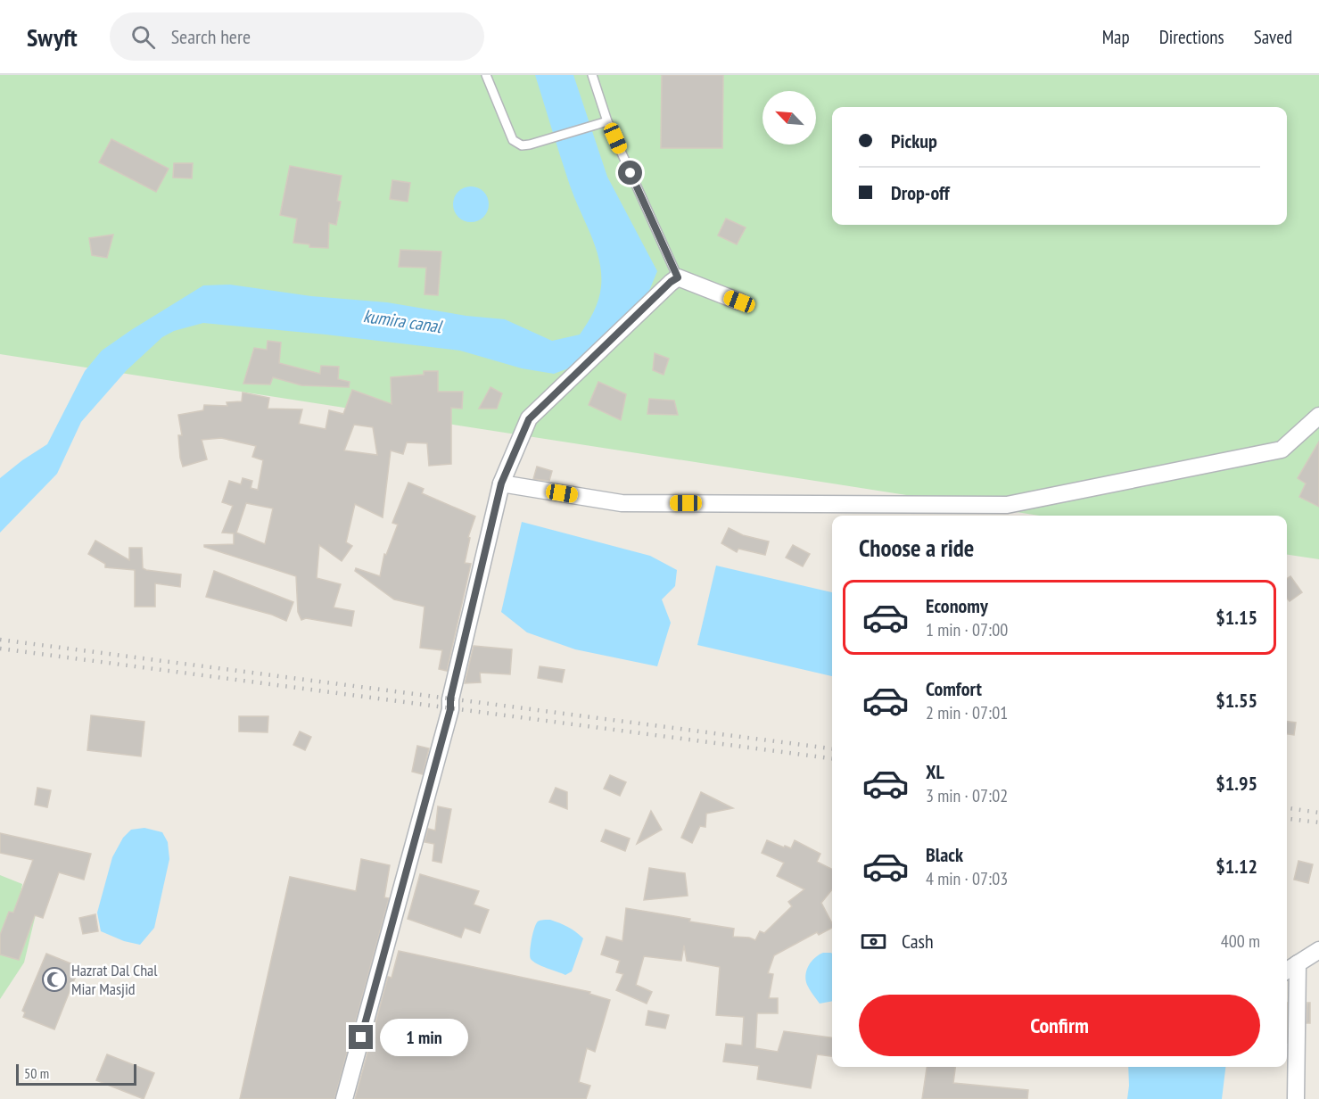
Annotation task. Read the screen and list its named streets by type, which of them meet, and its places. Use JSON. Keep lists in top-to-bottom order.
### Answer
{
  "water": ["kumira canal"],
  "places": {
    "mosque": ["Hazrat Dal Chal Miar Masjid"]
  },
  "scale_bar": "50 m",
  "north": "top left",
  "page": {
    "header": "Swyft",
    "search": "Search here",
    "nav": ["Map", "Directions", "Saved"],
    "banner": ["Pickup", "Drop-off"],
    "heading": "Choose a ride",
    "list": [
      {
        "name": "Economy",
        "note": "1 min · 07:00",
        "value": "$1.15"
      },
      {
        "name": "Comfort",
        "note": "2 min · 07:01",
        "value": "$1.55"
      },
      {
        "name": "XL",
        "note": "3 min · 07:02",
        "value": "$1.95"
      },
      {
        "name": "Black",
        "note": "4 min · 07:03",
        "value": "$1.12"
      }
    ],
    "pay": ["Cash", "400 m"],
    "buttons": "Confirm",
    "bubble": "1 min",
    "scale": "50 m"
  }
}
